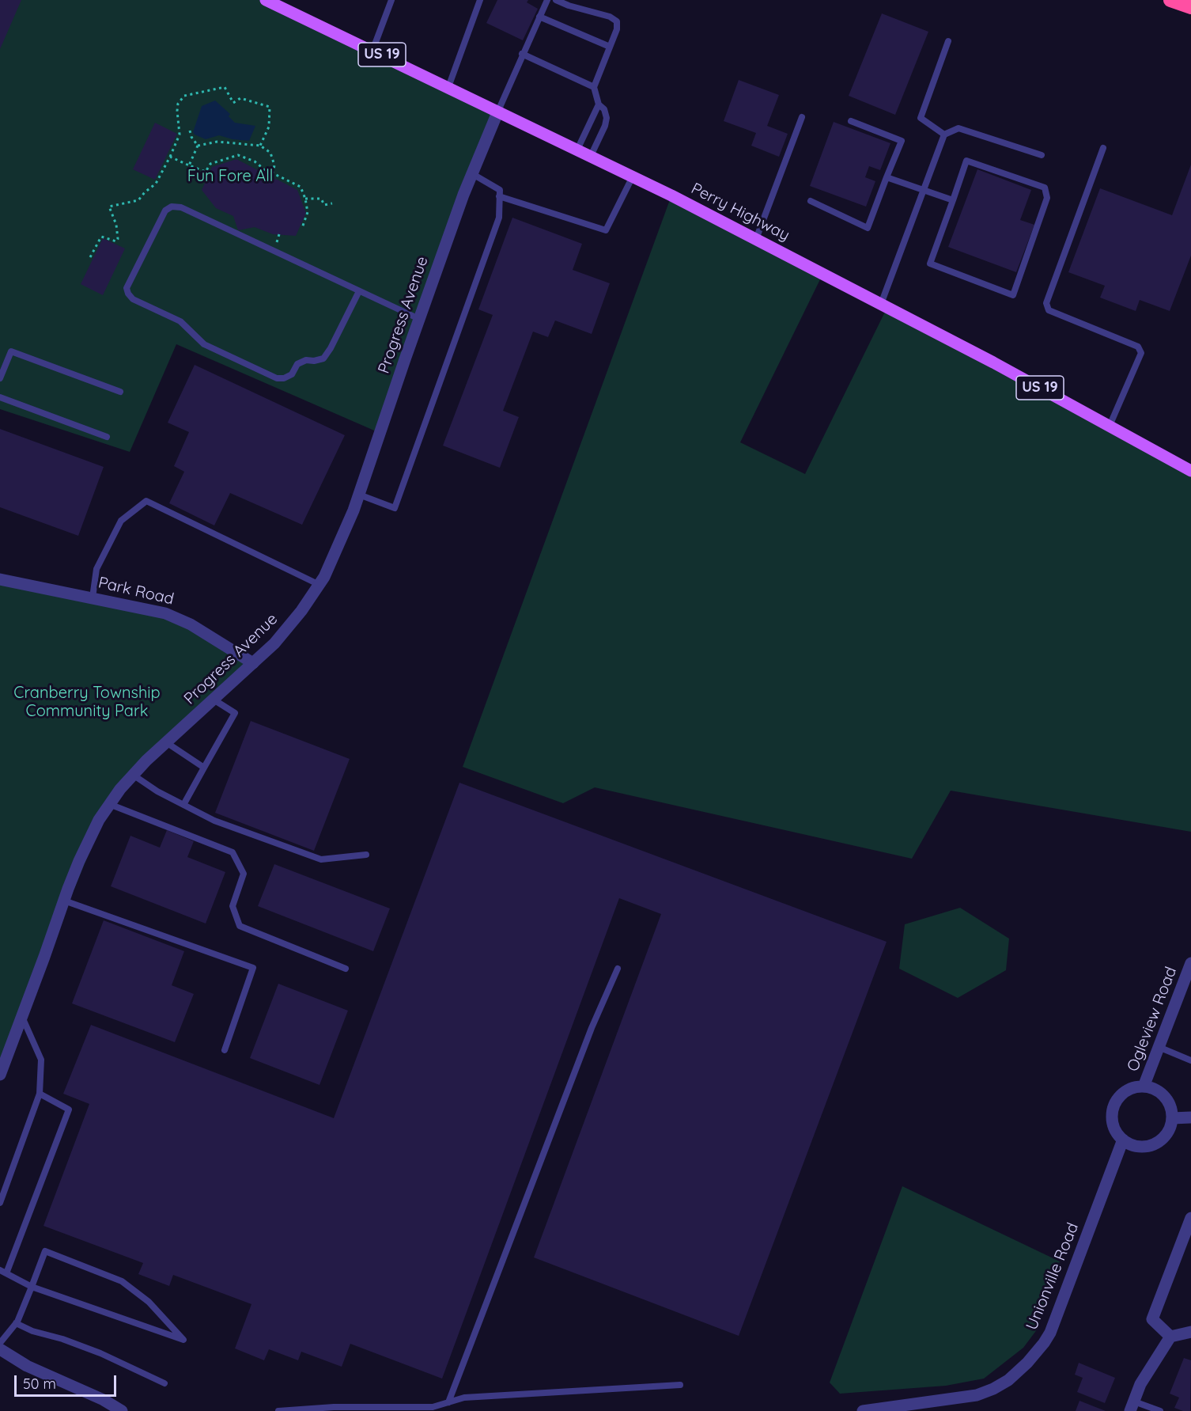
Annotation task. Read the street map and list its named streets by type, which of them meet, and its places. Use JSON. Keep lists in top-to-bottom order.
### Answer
{
  "streets": {
    "main road": ["US 19", "Perry Highway"],
    "street": [
      "Progress Avenue",
      "Park Road",
      "Ogleview Road",
      "Unionville Road"
    ]
  },
  "crossings": [
    ["Perry Highway", "Progress Avenue"],
    ["Progress Avenue", "Park Road"],
    ["Ogleview Road", "Unionville Road"]
  ],
  "parks": ["Fun Fore All", "Cranberry Township Community Park"],
  "scale_bar": "50 m"
}
